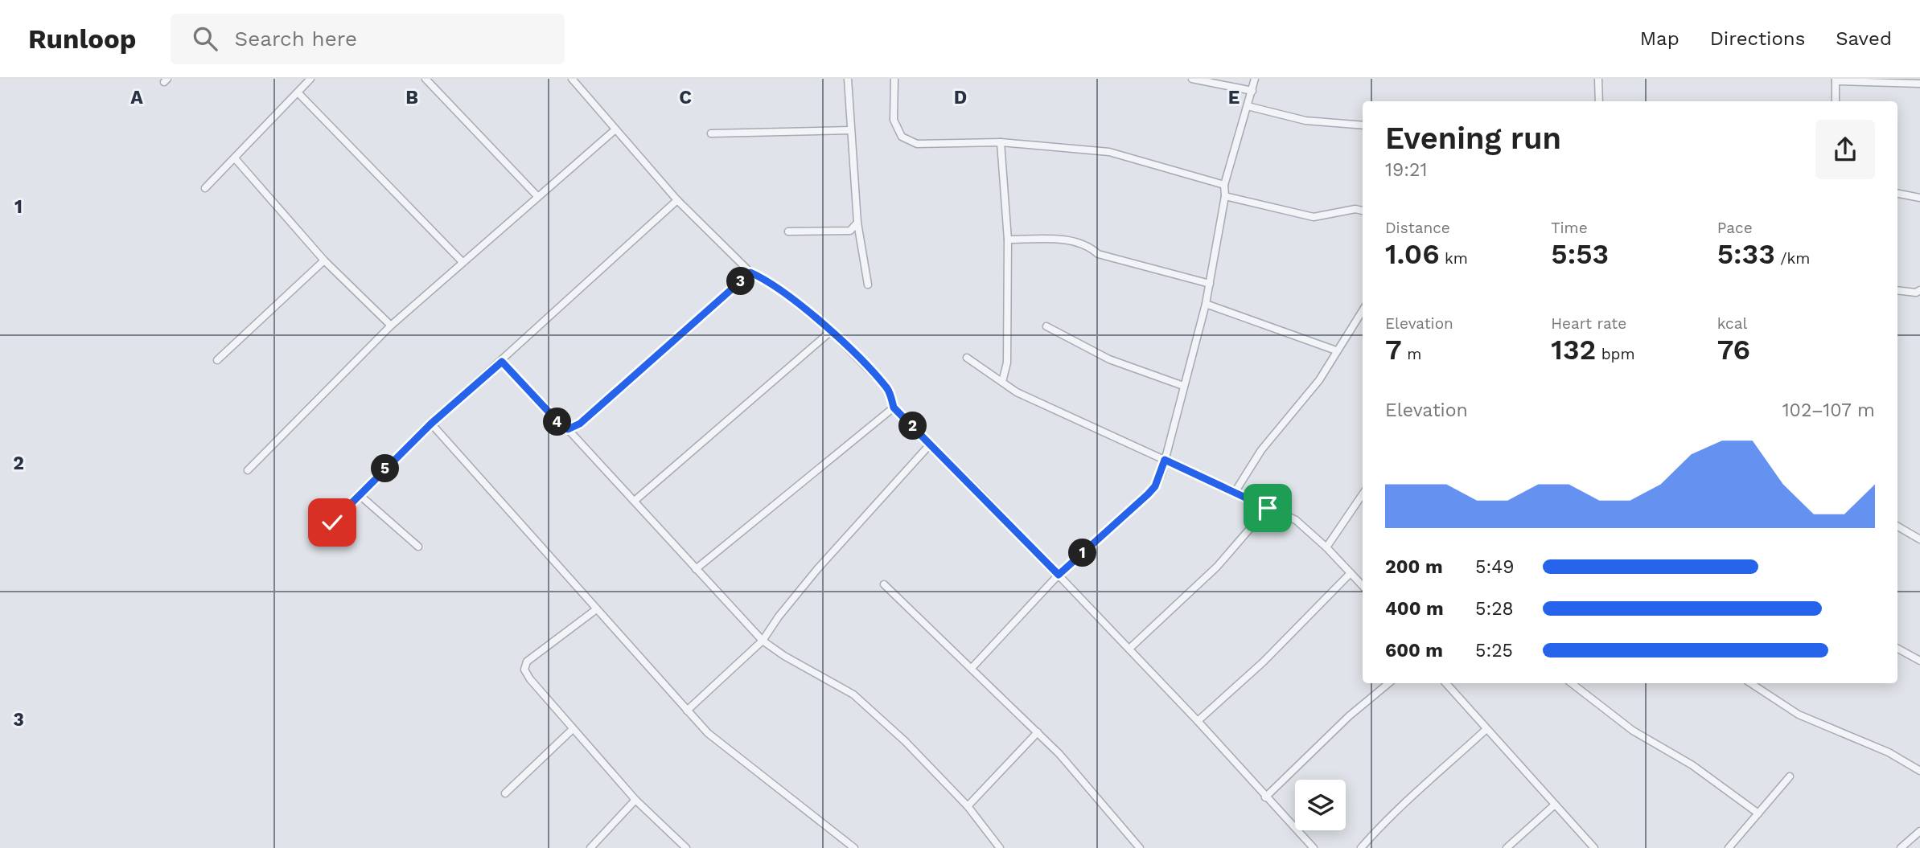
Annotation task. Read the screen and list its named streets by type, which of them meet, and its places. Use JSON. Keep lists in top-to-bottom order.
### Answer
{
  "page": {
    "header": "Runloop",
    "search": "Search here",
    "nav": ["Map", "Directions", "Saved"],
    "heading": ["Evening run", "19:21"],
    "stats": [
      ["Distance", "1.06 km"],
      ["Time", "5:53"],
      ["Pace", "5:33 /km"],
      ["Elevation", "7 m"],
      ["Heart rate", "132 bpm"],
      ["kcal", "76"]
    ],
    "pins": [
      "3",
      "4",
      "2",
      "5",
      "1"
    ],
    "chart": ["Elevation", "102–107 m"],
    "list": [
      {
        "name": "200 m",
        "note": "5:49"
      },
      {
        "name": "400 m",
        "note": "5:28"
      },
      {
        "name": "600 m",
        "note": "5:25"
      }
    ]
  },
  "grid": {
    "columns": [
      "A",
      "B",
      "C",
      "D",
      "E"
    ],
    "rows": ["1", "2", "3"]
  }
}
